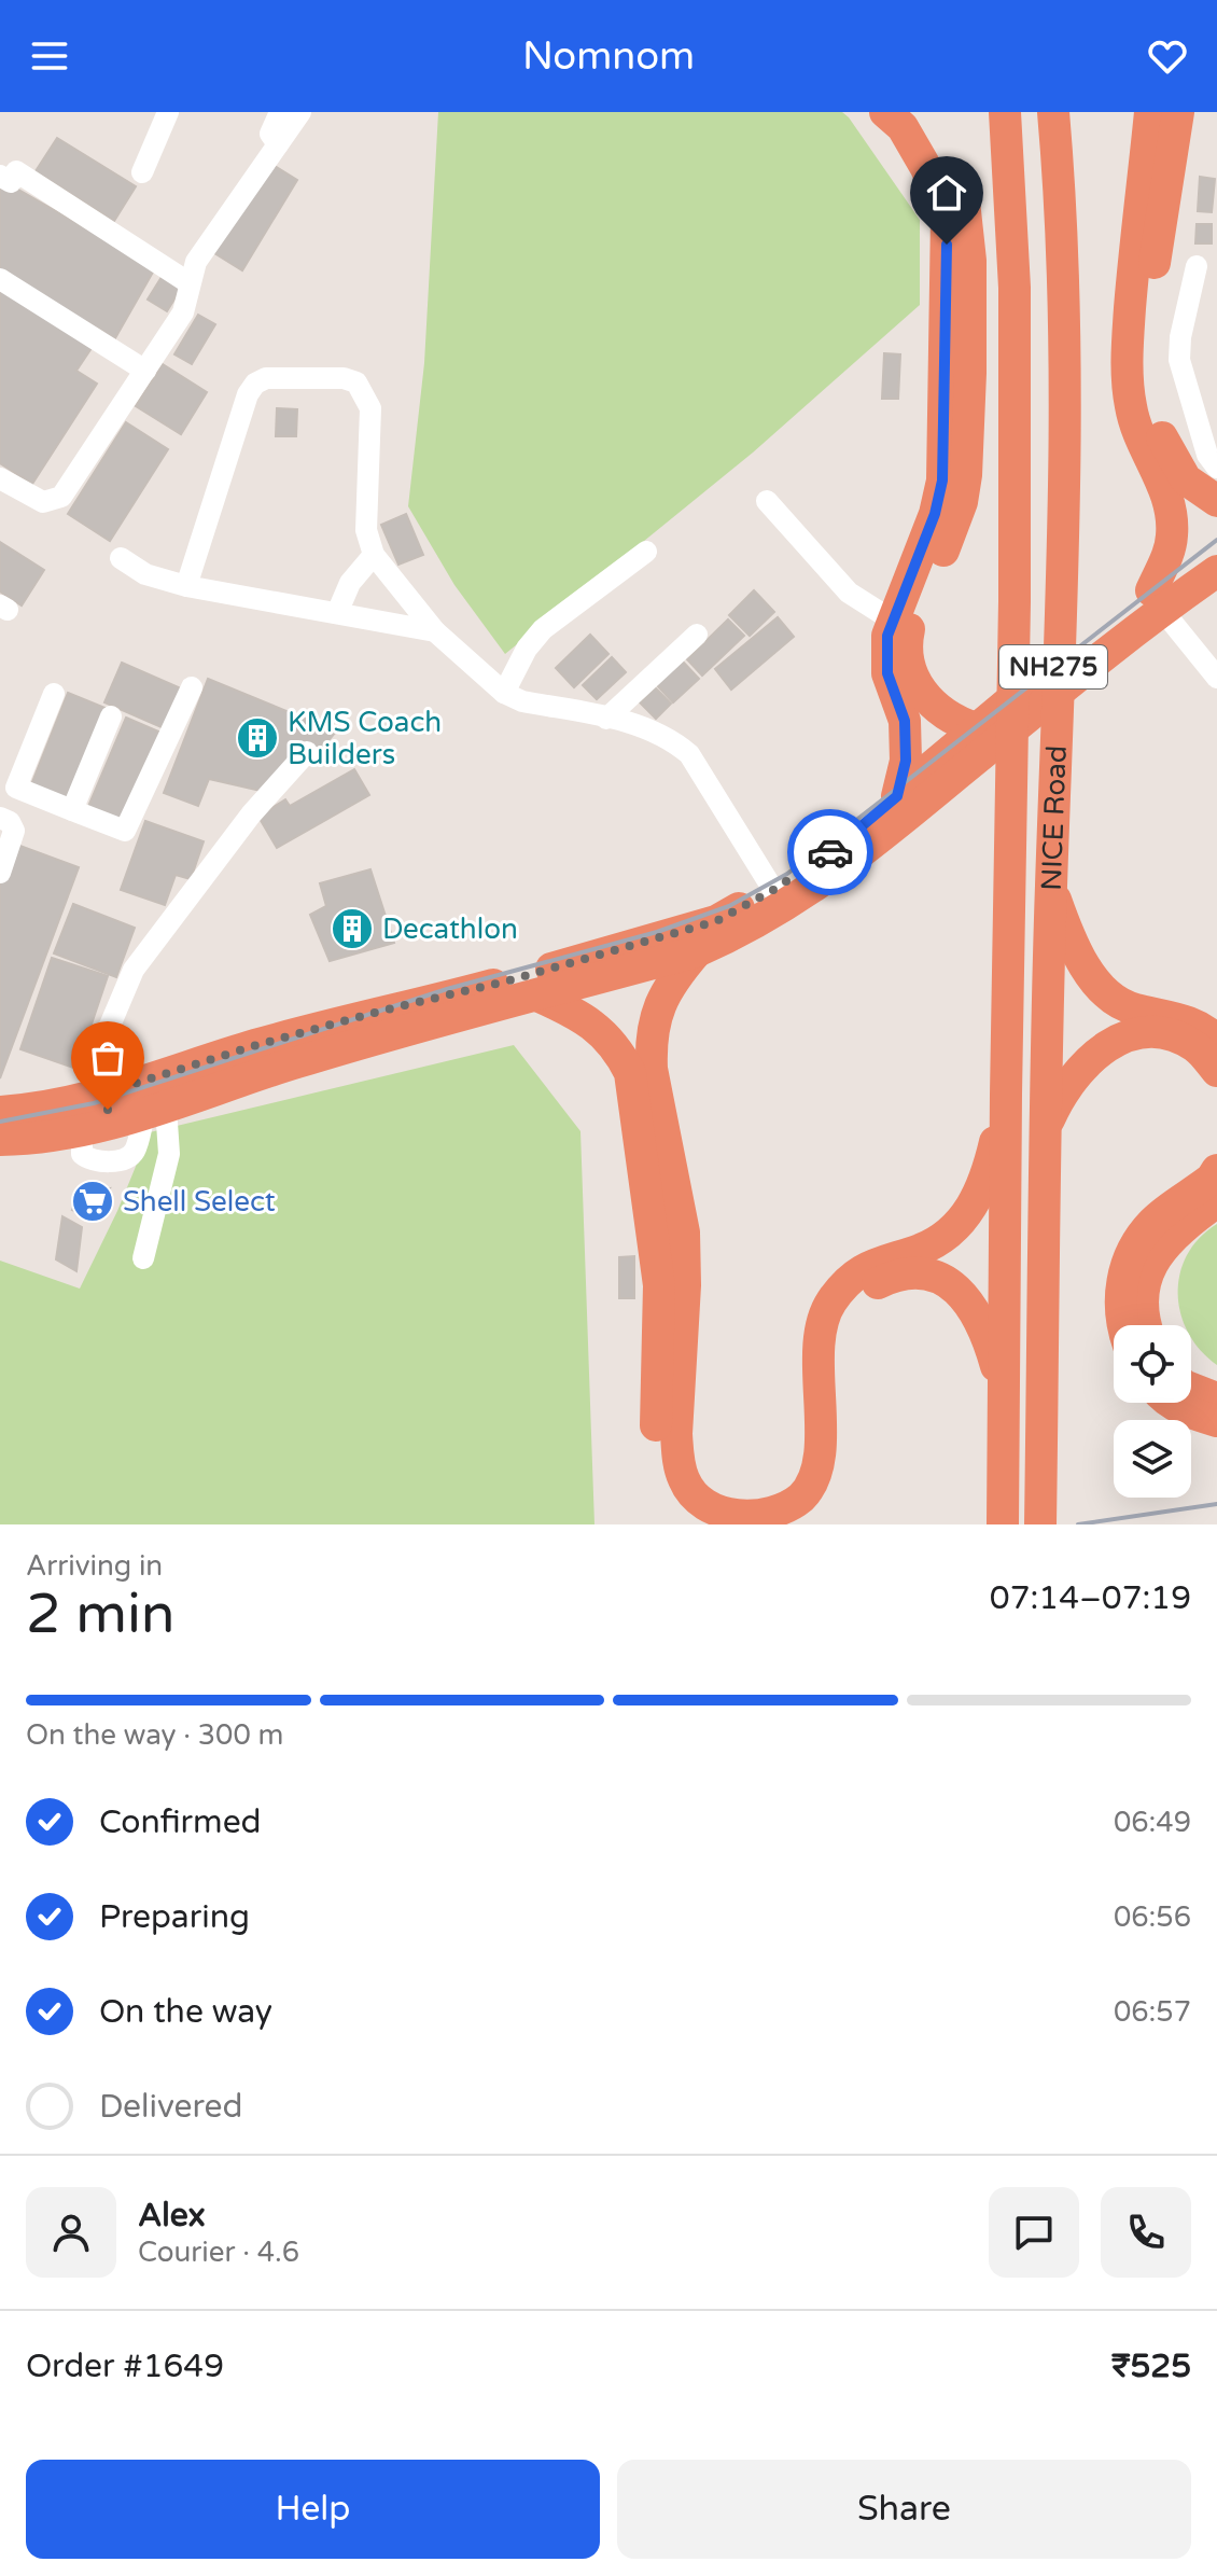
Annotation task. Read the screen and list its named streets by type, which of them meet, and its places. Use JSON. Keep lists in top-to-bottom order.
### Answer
{
  "streets": {
    "highway": ["NH275", "NICE Road"]
  },
  "places": {
    "building": ["KMS Coach Builders", "Decathlon"],
    "supermarket": ["Shell Select"]
  },
  "page": {
    "header": "Nomnom",
    "heading": ["2 min", "Arriving in", "07:14–07:19"],
    "panel": [
      "Alex",
      "Courier · 4.6",
      "Order #1649",
      "₹525"
    ],
    "bar": "On the way · 300 m",
    "list": [
      ["Confirmed", "06:49"],
      ["Preparing", "06:56"],
      ["On the way", "06:57"],
      "Delivered"
    ],
    "buttons": ["Help", "Share"]
  }
}
